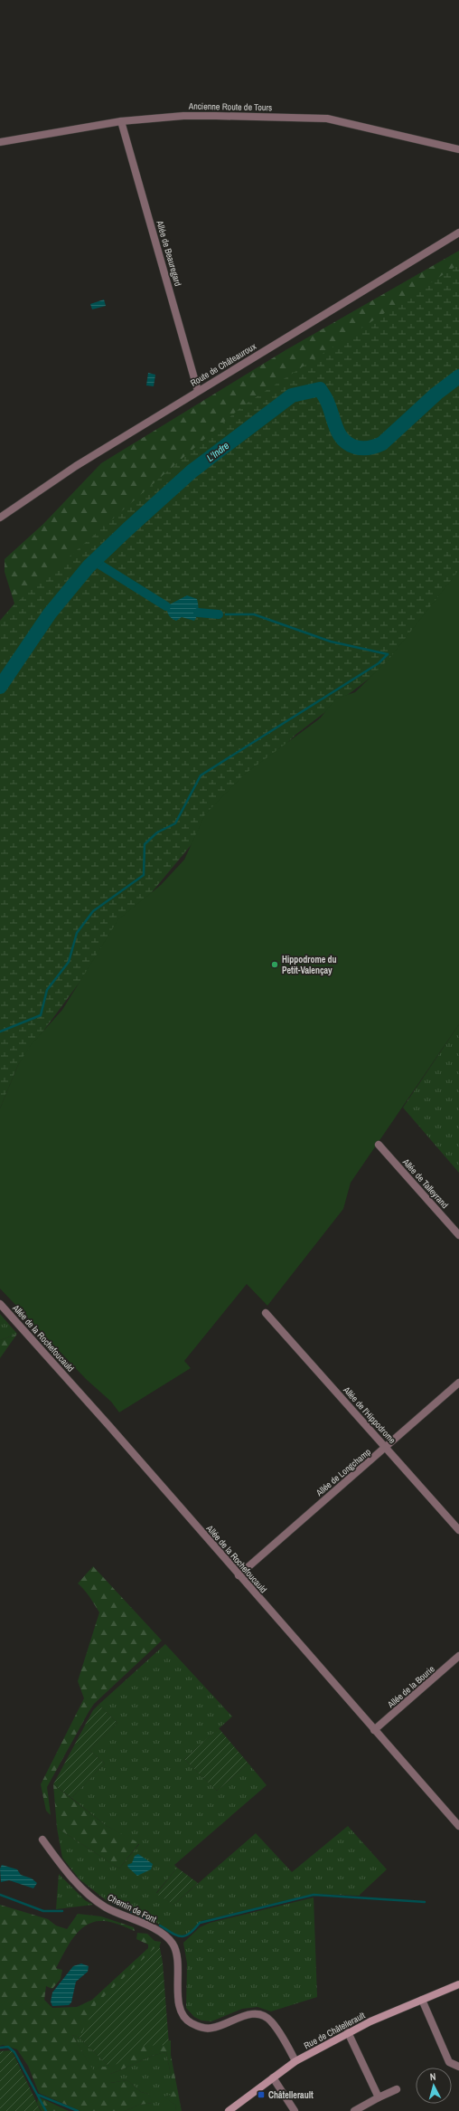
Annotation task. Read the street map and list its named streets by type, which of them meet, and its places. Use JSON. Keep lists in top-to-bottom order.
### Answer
{
  "streets": {
    "main road": ["Rue de Châtellerault"],
    "street": [
      "Ancienne Route de Tours",
      "Allée de Beauregard",
      "Route de Châteauroux",
      "Allée de Talleyrand",
      "Allée de la Rochefoucauld",
      "Allée de l'Hippodrome",
      "Allée de Longchamp",
      "Allée de la Bourie",
      "Chemin de Font"
    ]
  },
  "crossings": [
    ["Ancienne Route de Tours", "Allée de Beauregard"],
    ["Allée de Beauregard", "Route de Châteauroux"],
    ["Allée de la Rochefoucauld", "Allée de Longchamp"],
    ["Allée de la Rochefoucauld", "Allée de la Bourie"],
    ["Allée de l'Hippodrome", "Allée de Longchamp"],
    ["Chemin de Font", "Rue de Châtellerault"]
  ],
  "water": ["L'Indre"],
  "places": {
    "other": ["Hippodrome du Petit-Valençay"],
    "transit": ["Châtellerault"]
  },
  "north": "top"
}
